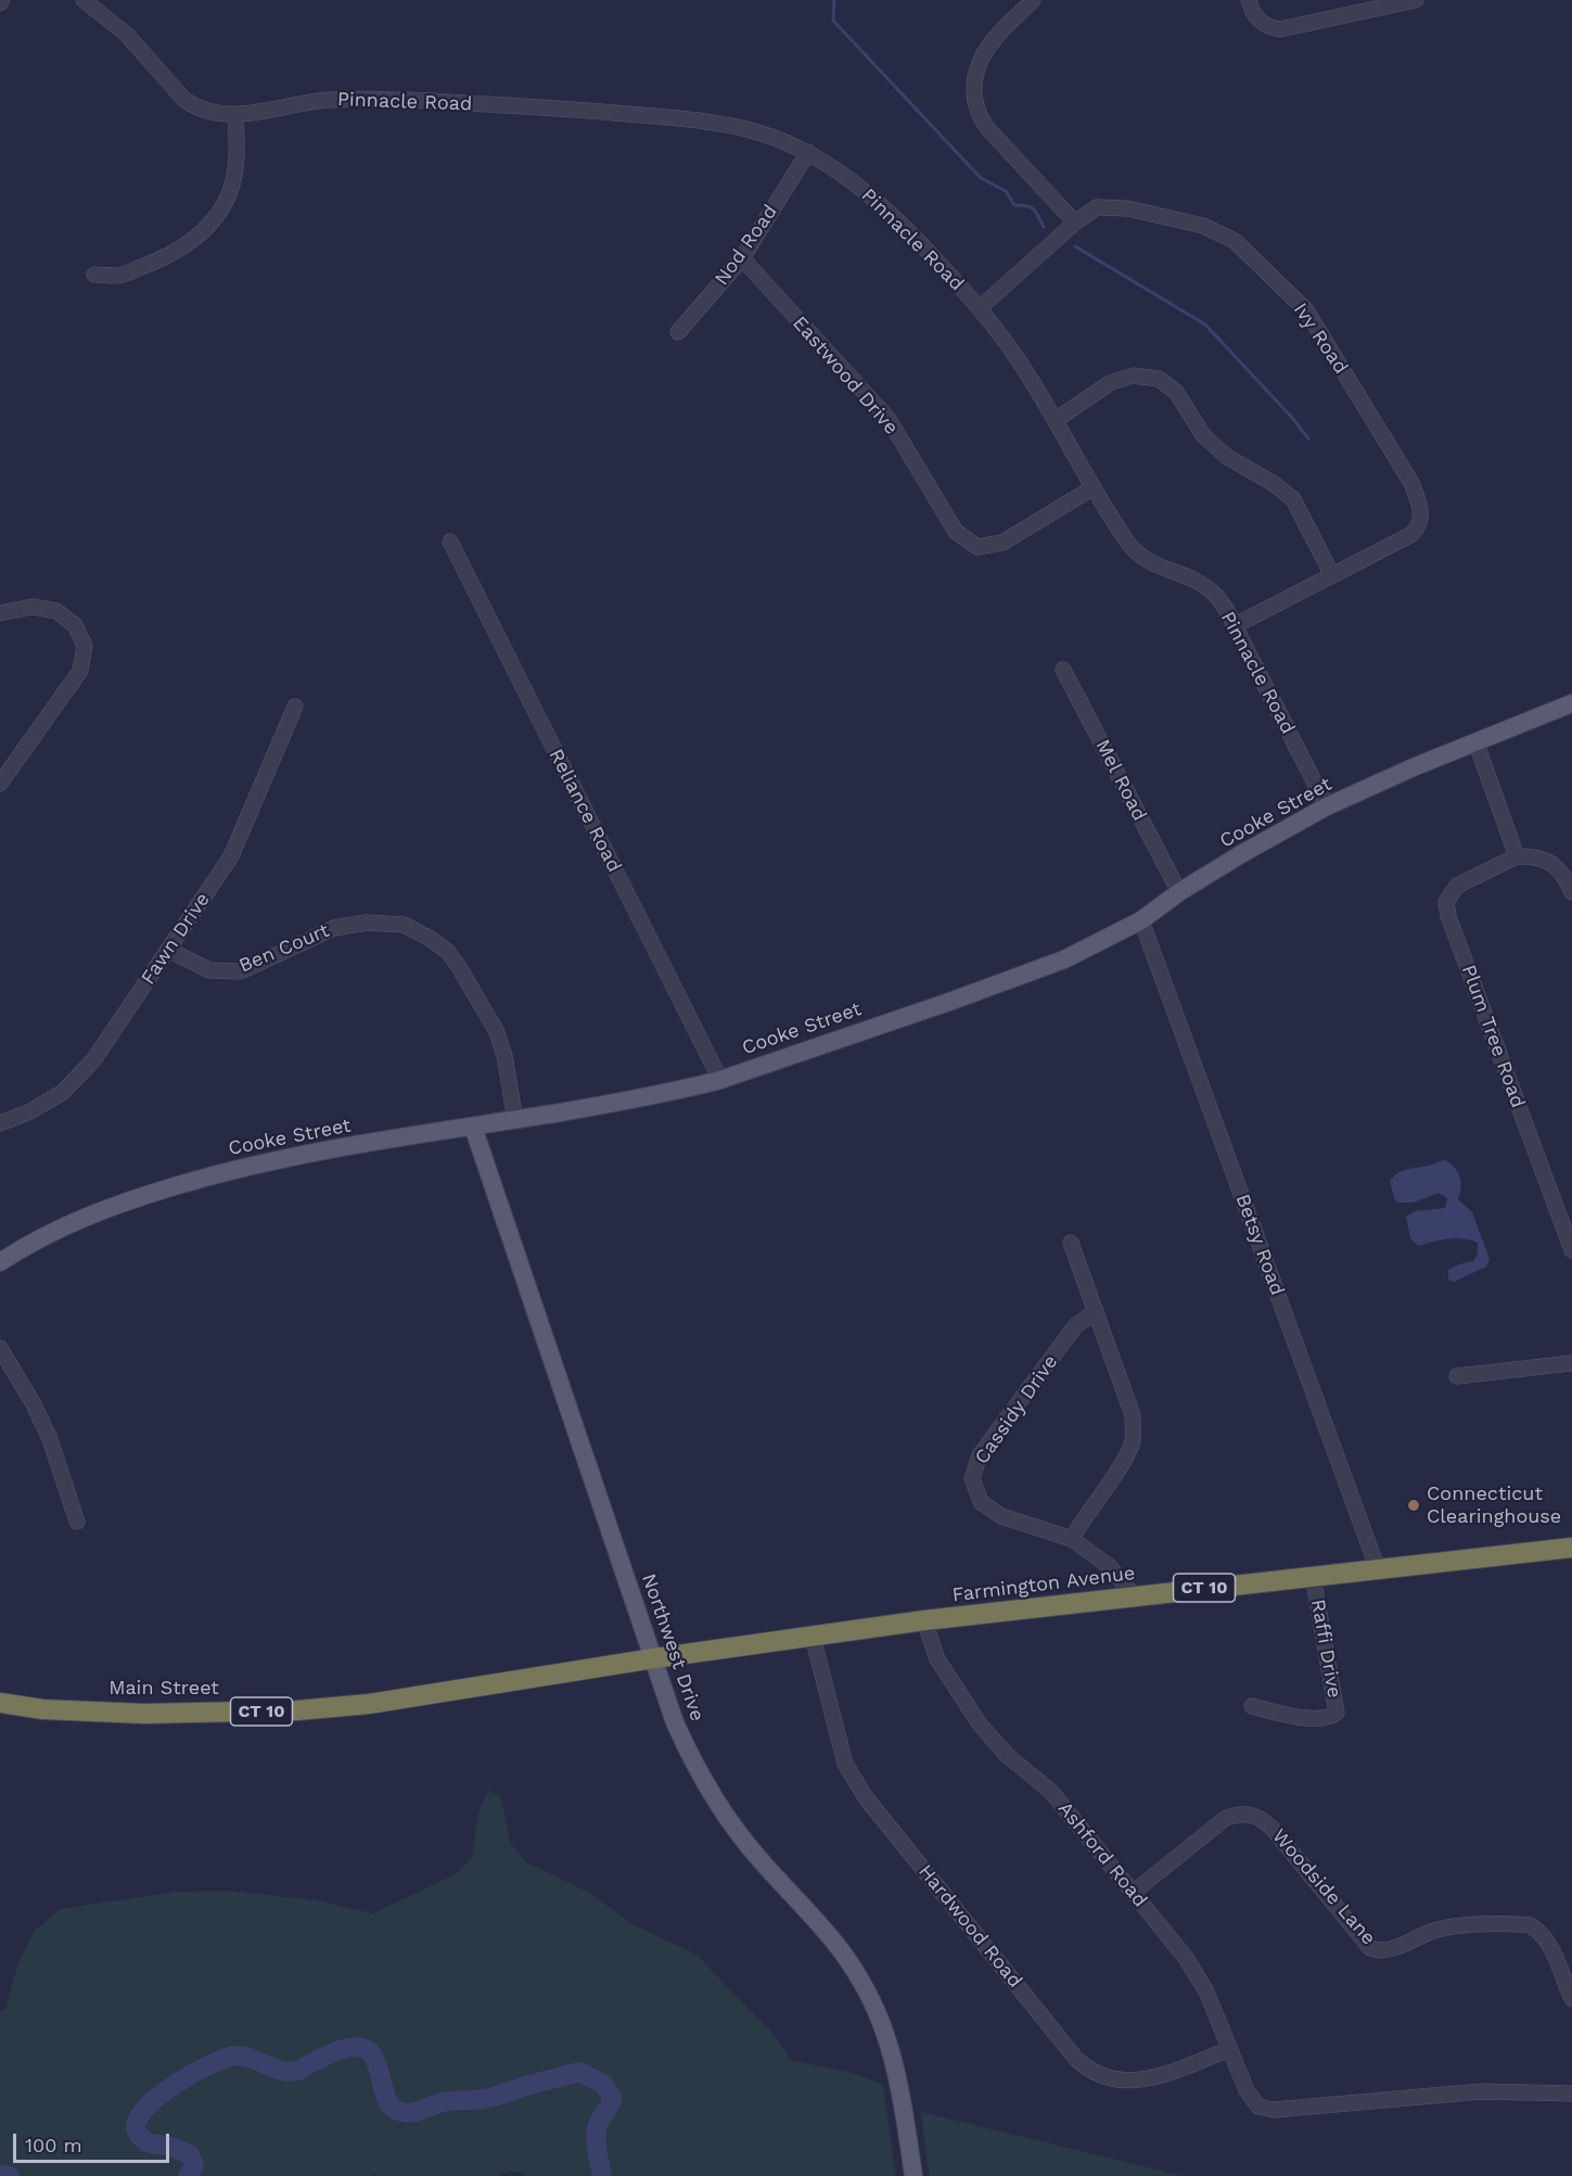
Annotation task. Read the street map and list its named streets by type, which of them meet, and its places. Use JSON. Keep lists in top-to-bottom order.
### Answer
{
  "streets": {
    "highway": ["Farmington Avenue", "CT 10", "Main Street"],
    "main road": ["Cooke Street", "Northwest Drive"],
    "street": [
      "Pinnacle Road",
      "Nod Road",
      "Ivy Road",
      "Eastwood Drive",
      "Mel Road",
      "Reliance Road",
      "Fawn Drive",
      "Ben Court",
      "Plum Tree Road",
      "Betsy Road",
      "Cassidy Drive",
      "Raffi Drive",
      "Ashford Road",
      "Woodside Lane",
      "Hardwood Road"
    ]
  },
  "crossings": [
    ["Pinnacle Road", "Nod Road"],
    ["Pinnacle Road", "Ivy Road"],
    ["Pinnacle Road", "Eastwood Drive"],
    ["Pinnacle Road", "Cooke Street"],
    ["Nod Road", "Eastwood Drive"],
    ["Mel Road", "Cooke Street"],
    ["Reliance Road", "Cooke Street"],
    ["Cooke Street", "Ben Court"],
    ["Cooke Street", "Betsy Road"],
    ["Cooke Street", "Northwest Drive"],
    ["Fawn Drive", "Ben Court"],
    ["Betsy Road", "Farmington Avenue"],
    ["Cassidy Drive", "Farmington Avenue"],
    ["Farmington Avenue", "Northwest Drive"],
    ["Farmington Avenue", "Raffi Drive"],
    ["Farmington Avenue", "Main Street"],
    ["Farmington Avenue", "Ashford Road"],
    ["Farmington Avenue", "Hardwood Road"],
    ["Ashford Road", "Woodside Lane"],
    ["Ashford Road", "Hardwood Road"]
  ],
  "places": ["Connecticut Clearinghouse"],
  "scale_bar": "100 m"
}
